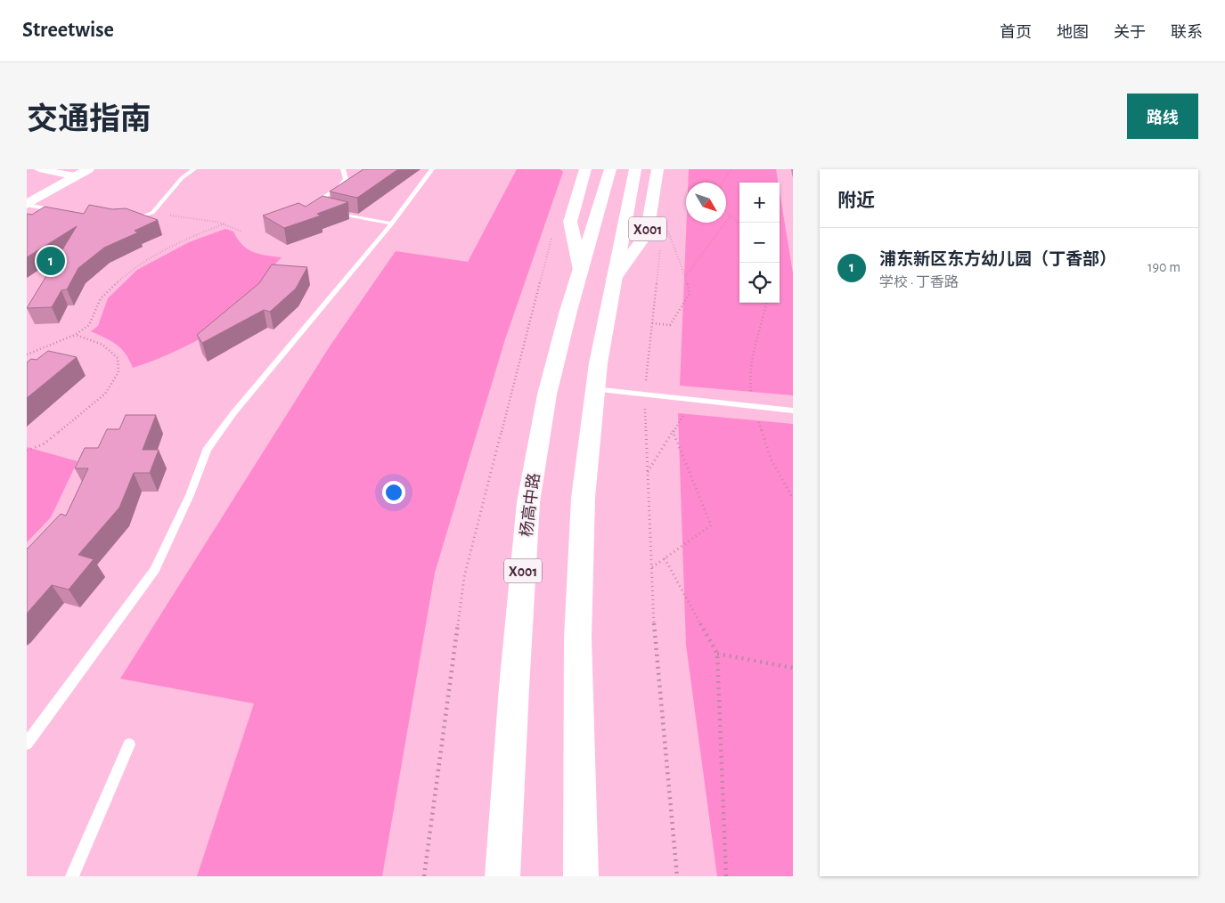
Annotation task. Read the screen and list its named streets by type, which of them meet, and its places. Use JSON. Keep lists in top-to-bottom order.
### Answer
{
  "streets": {
    "main road": ["X001", "杨高中路"]
  },
  "crossings": [
    ["X001", "杨高中路"]
  ],
  "north": "bottom right",
  "page": {
    "header": "Streetwise",
    "nav": [
      "首页",
      "地图",
      "关于",
      "联系"
    ],
    "title": "交通指南",
    "buttons": "路线",
    "heading": "附近",
    "map_buttons": ["+", "−"],
    "list": [
      {
        "mark": "1",
        "name": "浦东新区东方幼儿园（丁香部）",
        "note": "学校 · 丁香路",
        "value": "190 m"
      }
    ],
    "pins": "1"
  }
}
